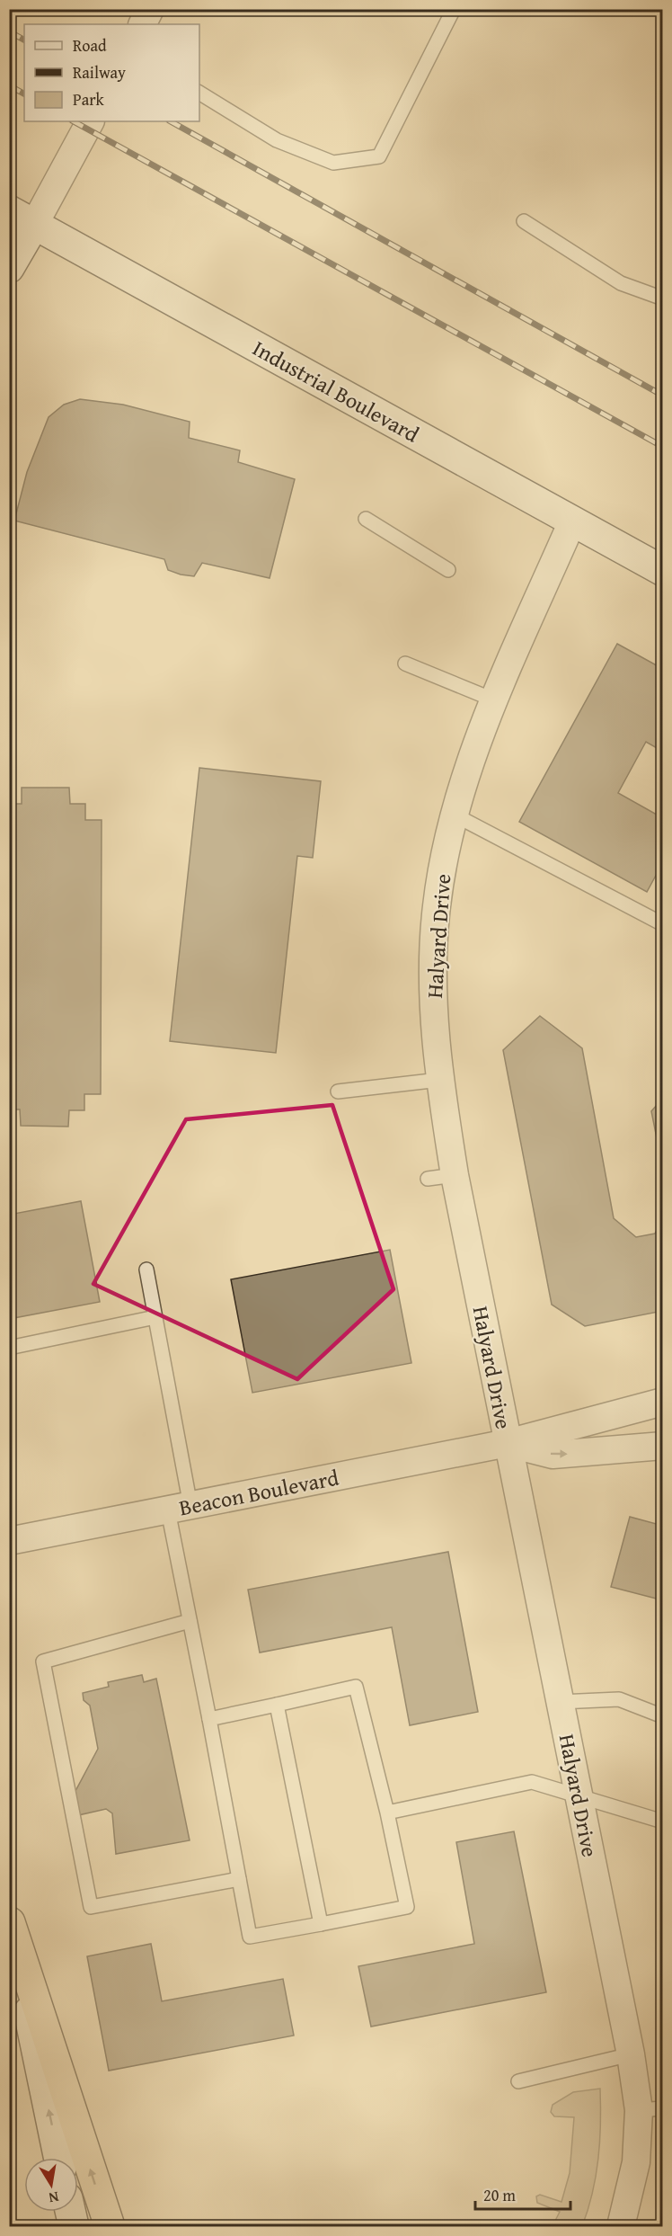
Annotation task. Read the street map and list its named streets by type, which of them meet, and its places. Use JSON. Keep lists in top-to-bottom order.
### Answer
{
  "streets": {
    "main road": ["Industrial Boulevard"],
    "street": ["Halyard Drive", "Beacon Boulevard"]
  },
  "crossings": [
    ["Industrial Boulevard", "Halyard Drive"],
    ["Halyard Drive", "Beacon Boulevard"]
  ],
  "legend": ["Road", "Railway", "Park"],
  "scale_bar": "20 m",
  "north": "bottom"
}
